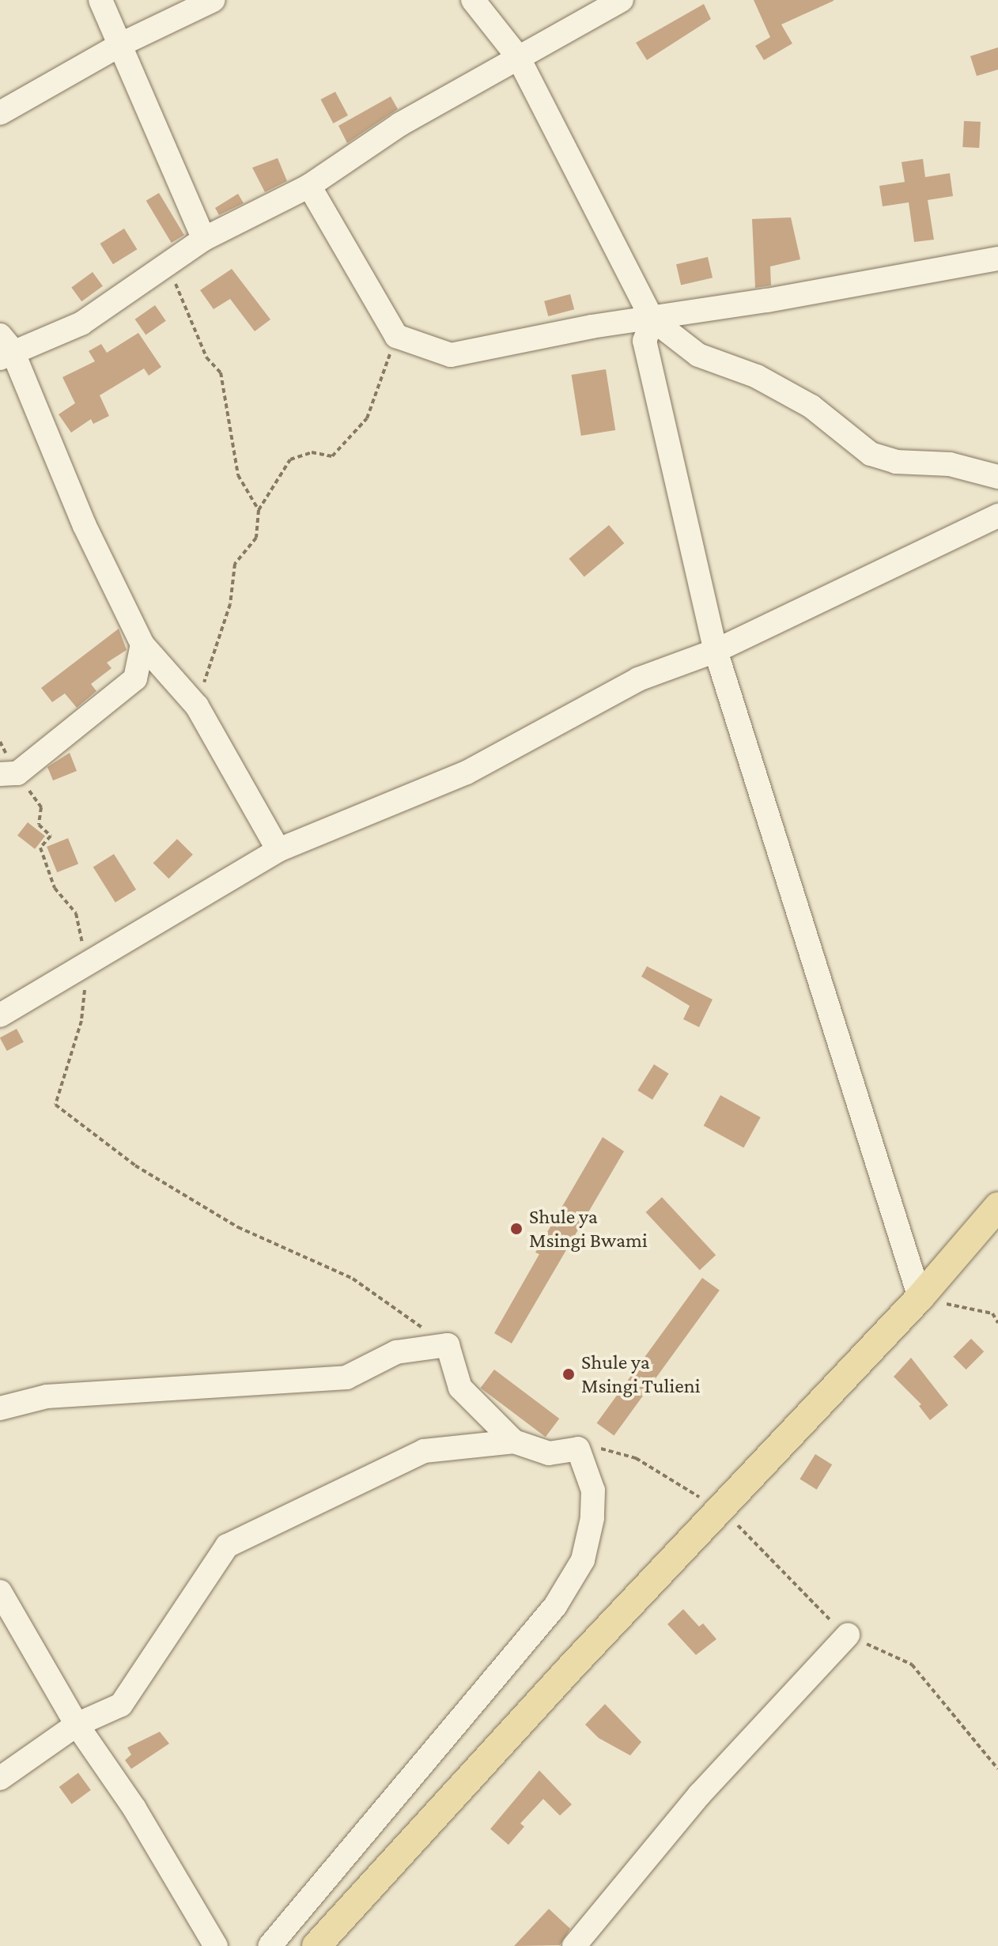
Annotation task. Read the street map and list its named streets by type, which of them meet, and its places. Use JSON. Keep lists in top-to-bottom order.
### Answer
{
  "places": ["Shule ya Msingi Bwami", "Shule ya Msingi Tulieni"]
}
